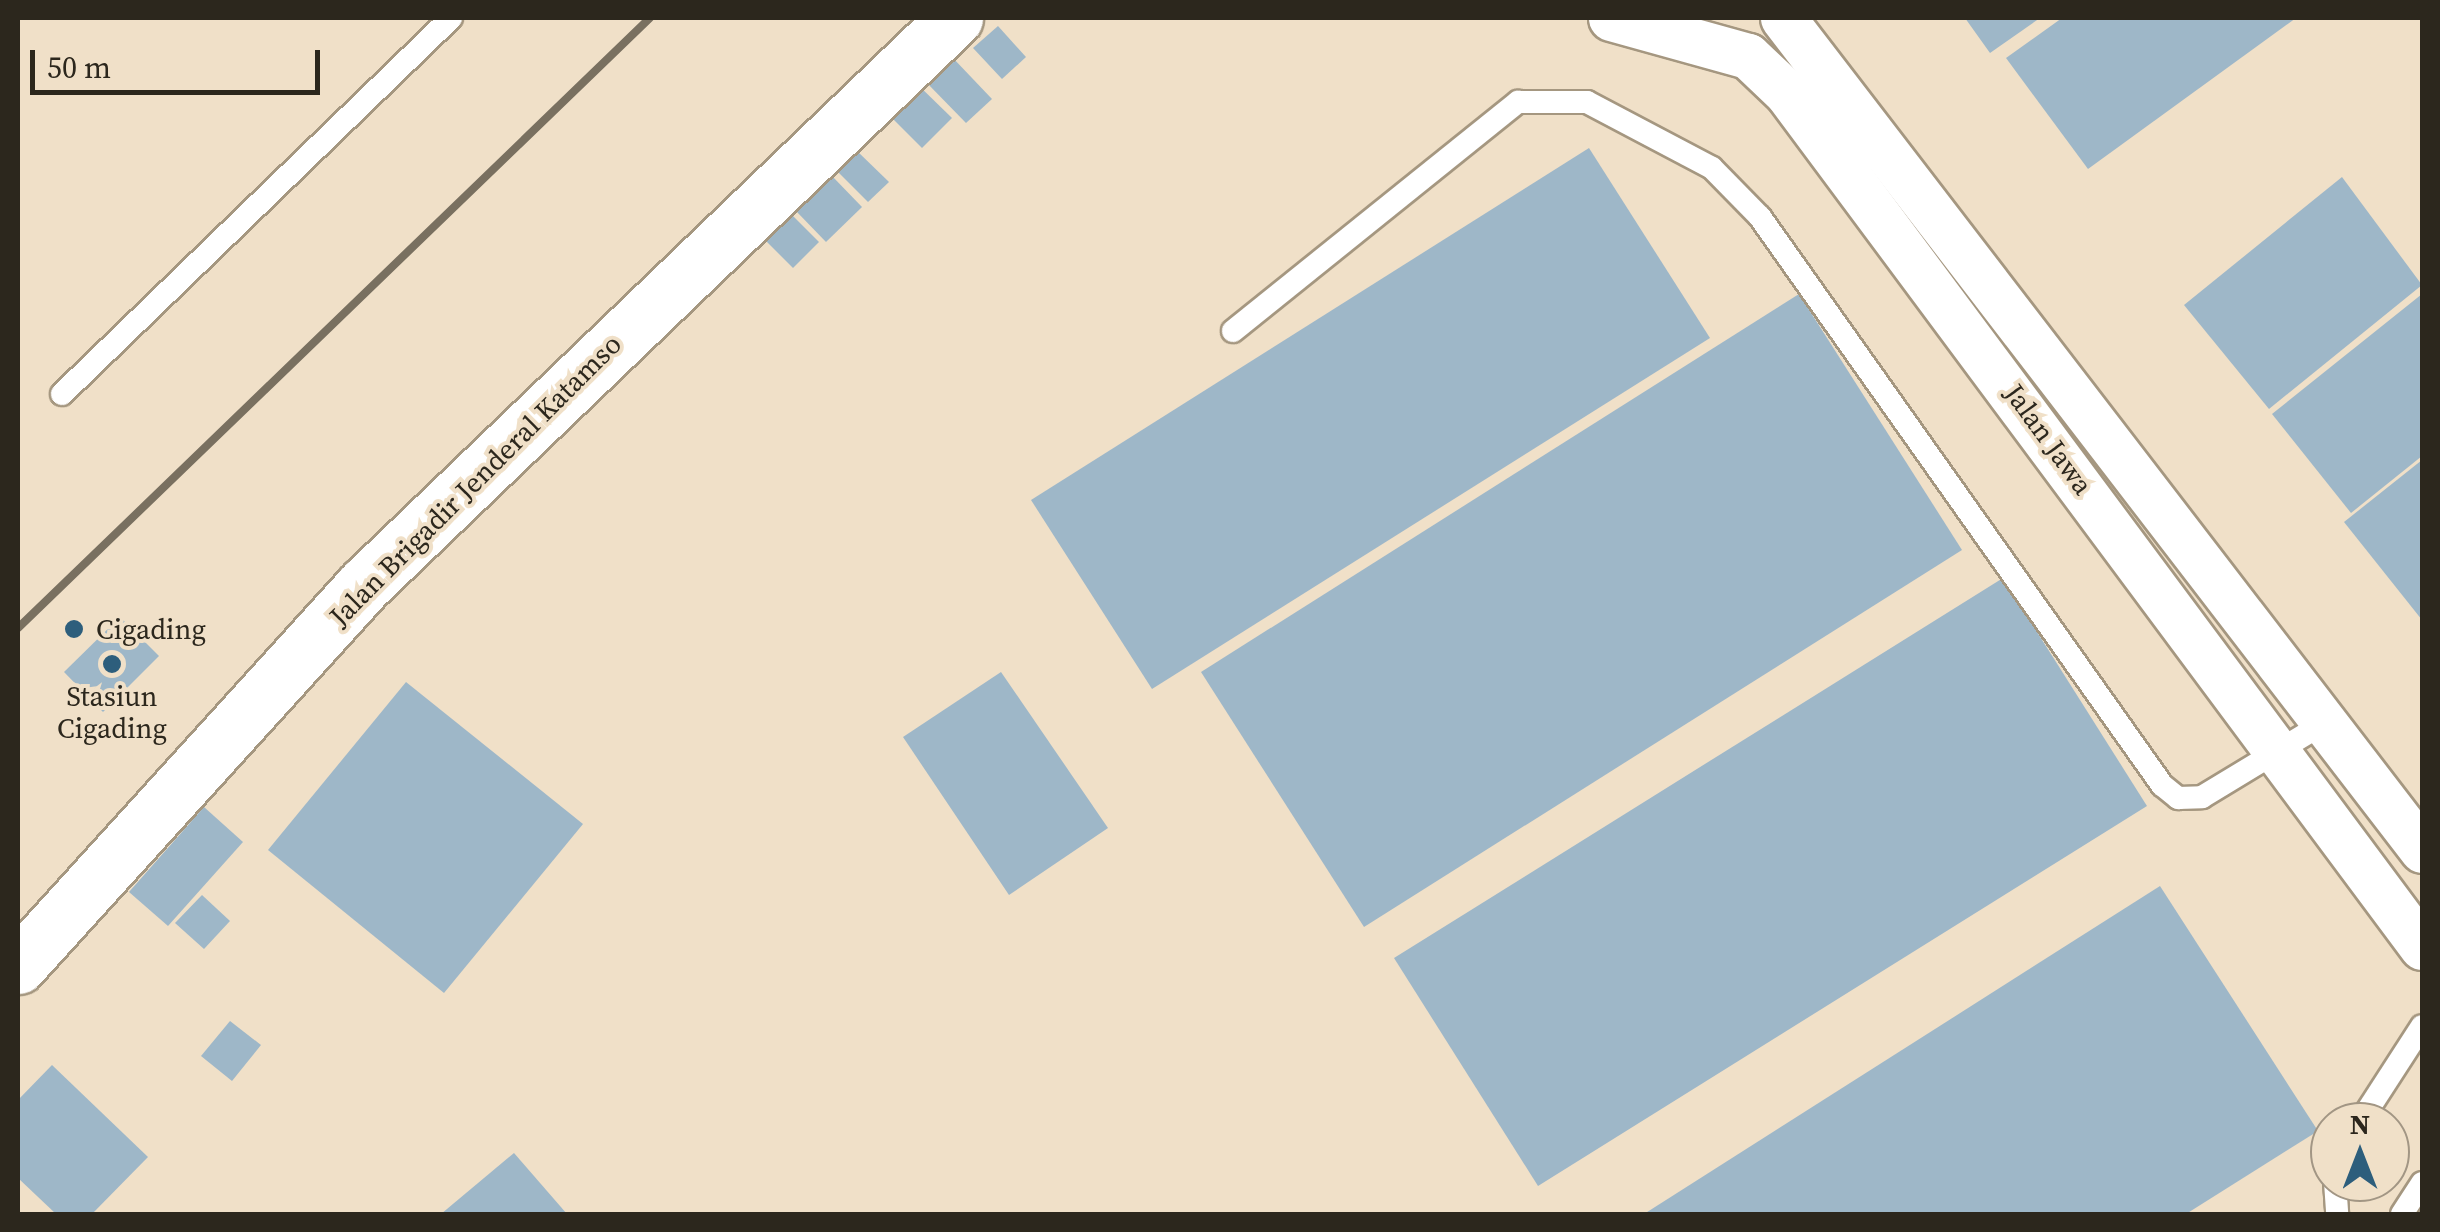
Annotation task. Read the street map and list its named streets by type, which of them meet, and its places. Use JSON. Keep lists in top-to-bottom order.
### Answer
{
  "streets": {
    "highway": ["Jalan Brigadir Jenderal Katamso"],
    "street": ["Jalan Jawa"]
  },
  "places": ["Cigading", "Stasiun Cigading"],
  "scale_bar": "50 m",
  "north": "top"
}
